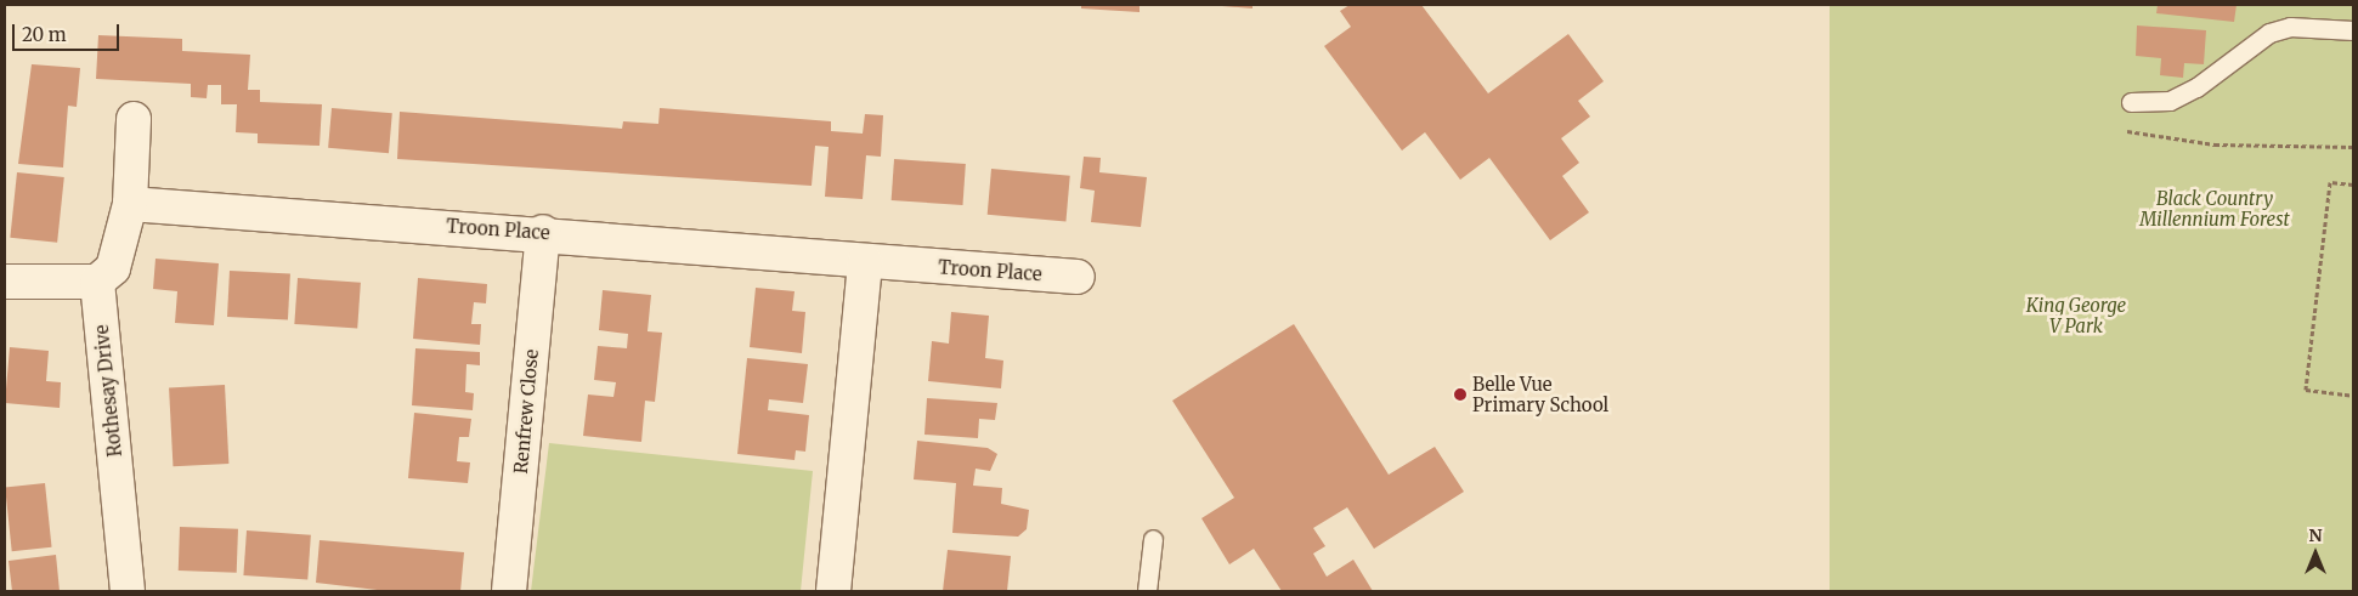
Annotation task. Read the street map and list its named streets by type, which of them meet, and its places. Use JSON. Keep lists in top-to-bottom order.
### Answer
{
  "streets": {
    "street": ["Troon Place", "Rothesay Drive", "Renfrew Close"]
  },
  "crossings": [
    ["Troon Place", "Renfrew Close"]
  ],
  "parks": ["Black Country Millennium Forest", "King George V Park"],
  "places": ["Belle Vue Primary School"],
  "scale_bar": "20 m",
  "north": "top"
}
